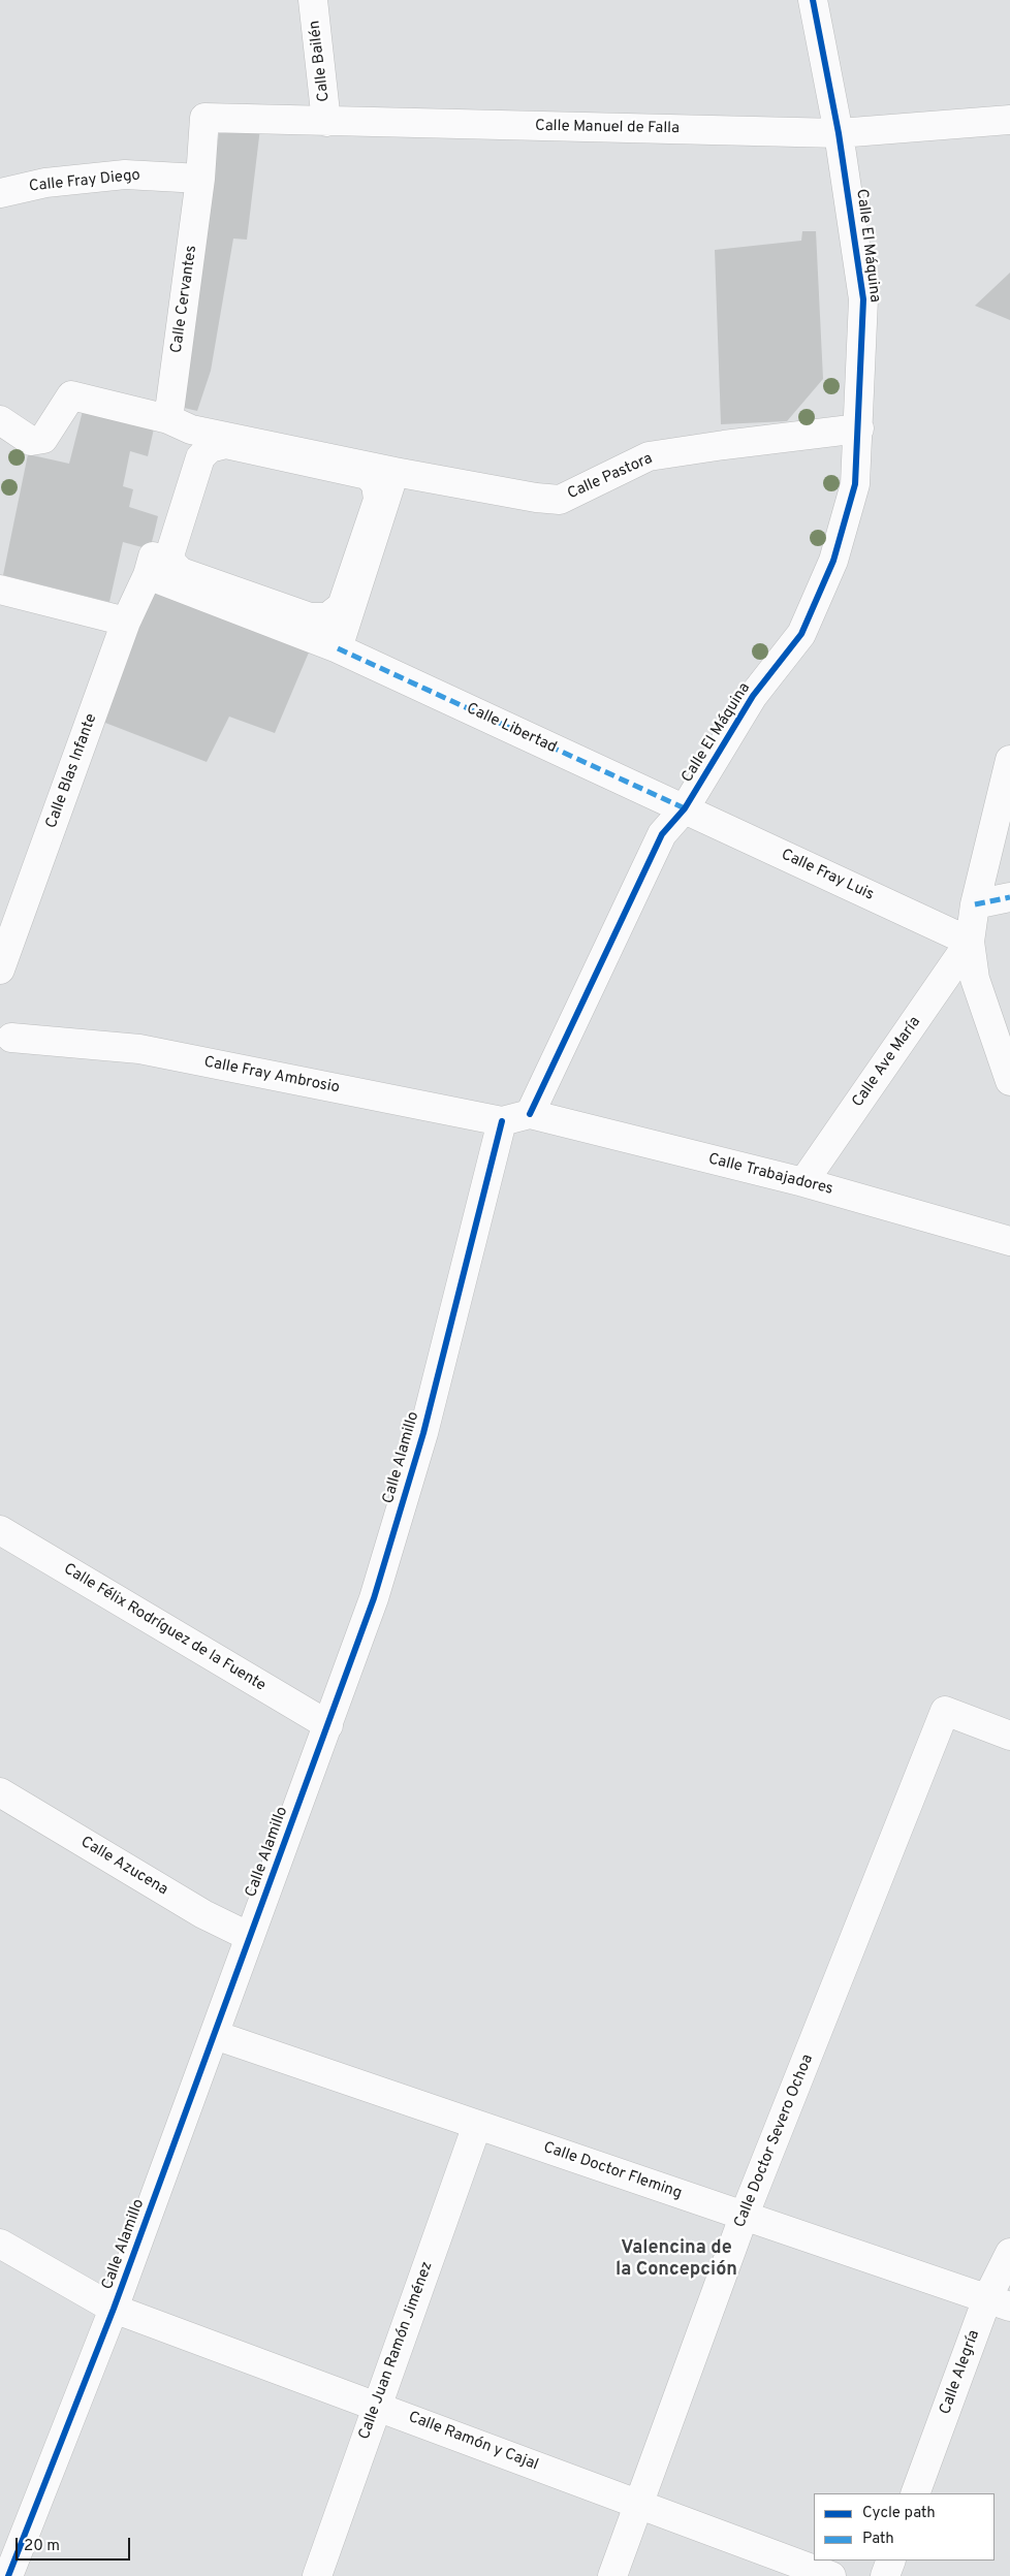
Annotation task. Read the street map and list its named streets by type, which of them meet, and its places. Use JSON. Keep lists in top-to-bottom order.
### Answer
{
  "streets": {
    "street": [
      "Calle Bailén",
      "Calle Manuel de Falla",
      "Calle Fray Diego",
      "Calle El Máquina",
      "Calle Cervantes",
      "Calle Pastora",
      "Calle Libertad",
      "Calle Blas Infante",
      "Calle Fray Luis",
      "Calle Ave María",
      "Calle Fray Ambrosio",
      "Calle Trabajadores",
      "Calle Alamillo",
      "Calle Félix Rodríguez de la Fuente",
      "Calle Azucena",
      "Calle Doctor Severo Ochoa",
      "Calle Doctor Fleming",
      "Calle Juan Ramón Jiménez",
      "Calle Alegría",
      "Calle Ramón y Cajal"
    ]
  },
  "crossings": [
    ["Calle Bailén", "Calle Manuel de Falla"],
    ["Calle Manuel de Falla", "Calle El Máquina"],
    ["Calle Manuel de Falla", "Calle Cervantes"],
    ["Calle Fray Diego", "Calle Cervantes"],
    ["Calle El Máquina", "Calle Pastora"],
    ["Calle El Máquina", "Calle Libertad"],
    ["Calle El Máquina", "Calle Fray Luis"],
    ["Calle El Máquina", "Calle Fray Ambrosio"],
    ["Calle El Máquina", "Calle Trabajadores"],
    ["Calle Cervantes", "Calle Pastora"],
    ["Calle Cervantes", "Calle Libertad"],
    ["Calle Cervantes", "Calle Blas Infante"],
    ["Calle Libertad", "Calle Blas Infante"],
    ["Calle Libertad", "Calle Fray Luis"],
    ["Calle Fray Luis", "Calle Ave María"],
    ["Calle Ave María", "Calle Trabajadores"],
    ["Calle Fray Ambrosio", "Calle Trabajadores"],
    ["Calle Fray Ambrosio", "Calle Alamillo"],
    ["Calle Alamillo", "Calle Félix Rodríguez de la Fuente"],
    ["Calle Alamillo", "Calle Azucena"],
    ["Calle Alamillo", "Calle Doctor Fleming"],
    ["Calle Alamillo", "Calle Ramón y Cajal"],
    ["Calle Doctor Severo Ochoa", "Calle Doctor Fleming"],
    ["Calle Doctor Severo Ochoa", "Calle Ramón y Cajal"],
    ["Calle Doctor Fleming", "Calle Juan Ramón Jiménez"],
    ["Calle Doctor Fleming", "Calle Alegría"],
    ["Calle Juan Ramón Jiménez", "Calle Ramón y Cajal"]
  ],
  "districts": ["Valencina de la Concepción"],
  "legend": ["Cycle path", "Path"],
  "scale_bar": "20 m"
}
